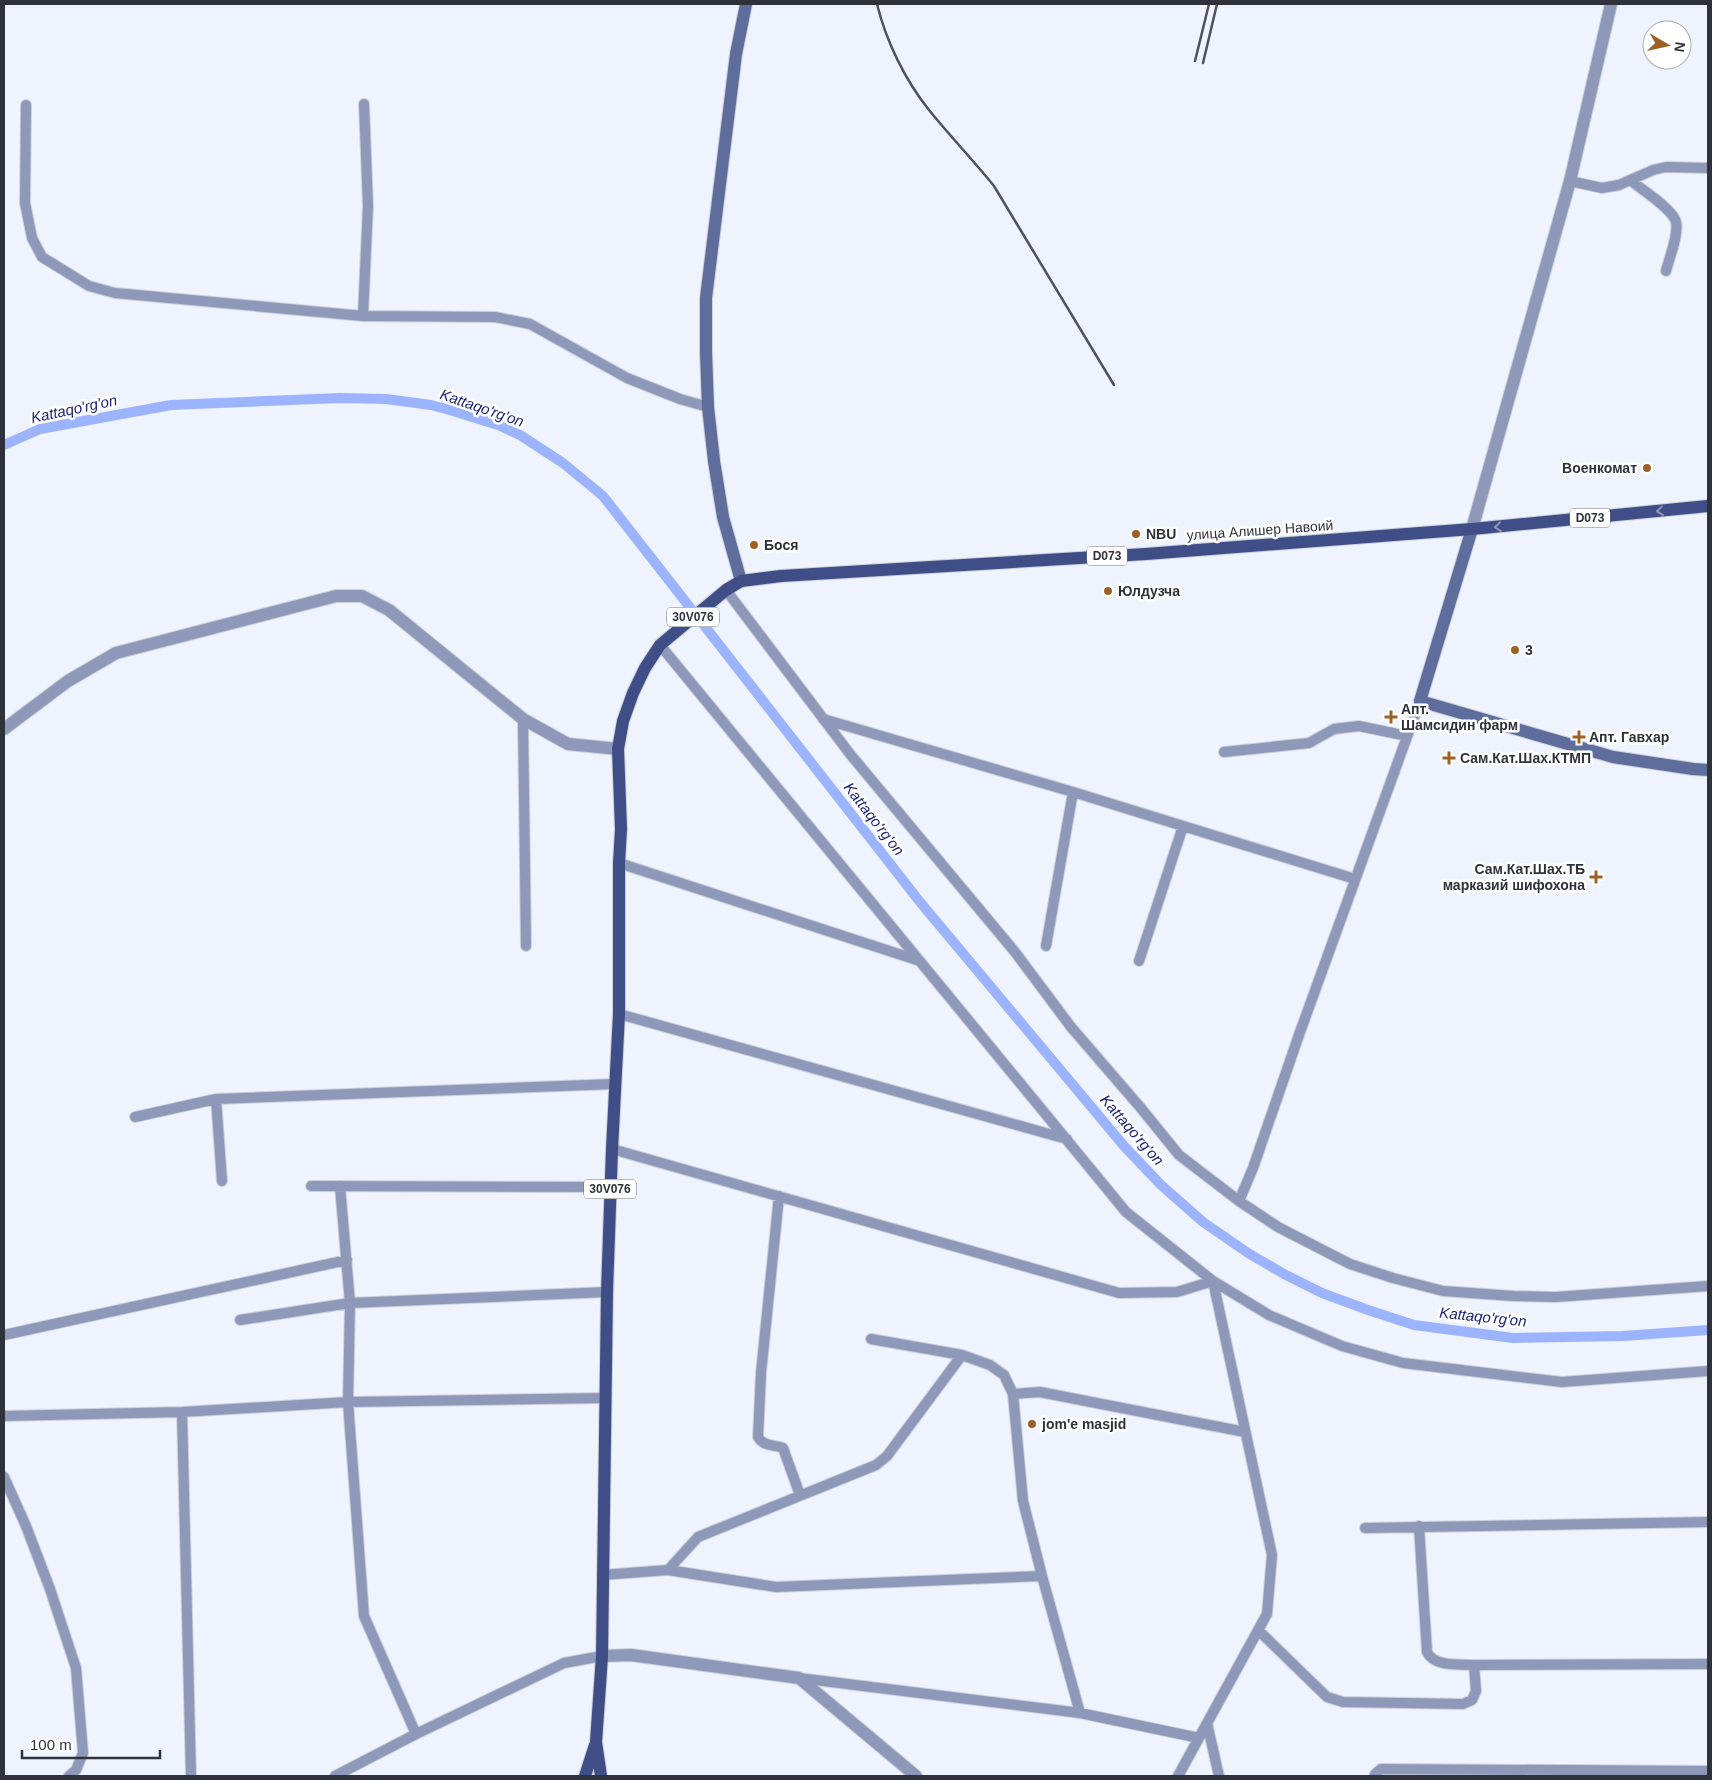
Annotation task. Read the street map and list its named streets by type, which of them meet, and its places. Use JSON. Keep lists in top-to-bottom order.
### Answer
{
  "streets": {
    "main road": ["D073", "улица Алишер Навоий", "30V076"]
  },
  "crossings": [
    ["улица Алишер Навоий", "30V076"]
  ],
  "water": ["Kattaqo'rg'on"],
  "places": {
    "other": [
      "Военкомат",
      "NBU",
      "Бося",
      "Юлдузча",
      "3",
      "jom'e masjid"
    ],
    "health": [
      "Апт. Шамсидин фарм",
      "Апт. Гавхар",
      "Сам.Кат.Шах.КТМП",
      "Сам.Кат.Шах.ТБ марказий шифохона"
    ]
  },
  "scale_bar": "100 m",
  "north": "right"
}
